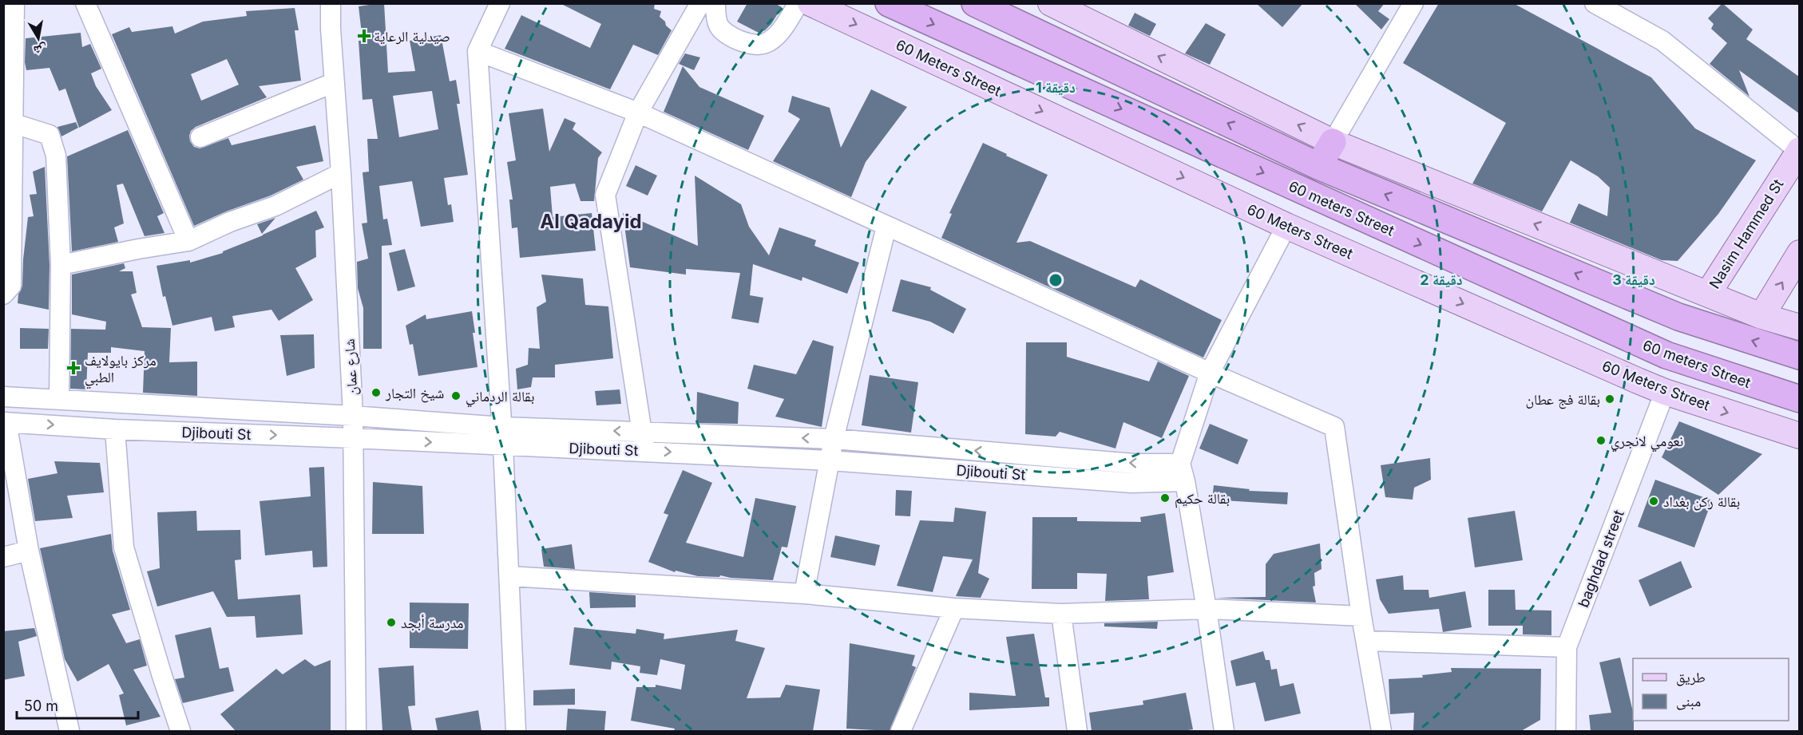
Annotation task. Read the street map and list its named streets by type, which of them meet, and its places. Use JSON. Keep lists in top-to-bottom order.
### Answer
{
  "streets": {
    "highway": ["60 meters Street"],
    "main road": ["60 Meters Street", "Nasim Hammed St"],
    "street": ["شارع عمان", "Djibouti St", "baghdad street"]
  },
  "crossings": [
    ["60 Meters Street", "baghdad street"],
    ["شارع عمان", "Djibouti St"]
  ],
  "districts": ["Al Qadayid"],
  "places": {
    "health": ["صيدلية الرعاية", "مركز بايولايف الطبي"],
    "other": [
      "شيخ التجار",
      "بقالة الردماني",
      "بقالة فج عطان",
      "نعومي لانجري",
      "بقالة حكيم",
      "بقالة ركن بغداد",
      "مدرسة أبجد"
    ]
  },
  "legend": ["طريق", "مبنى"],
  "scale_bar": "50 m",
  "north": "bottom",
  "rings": ["1 دقيقة", "2 دقيقة", "3 دقيقة"]
}
